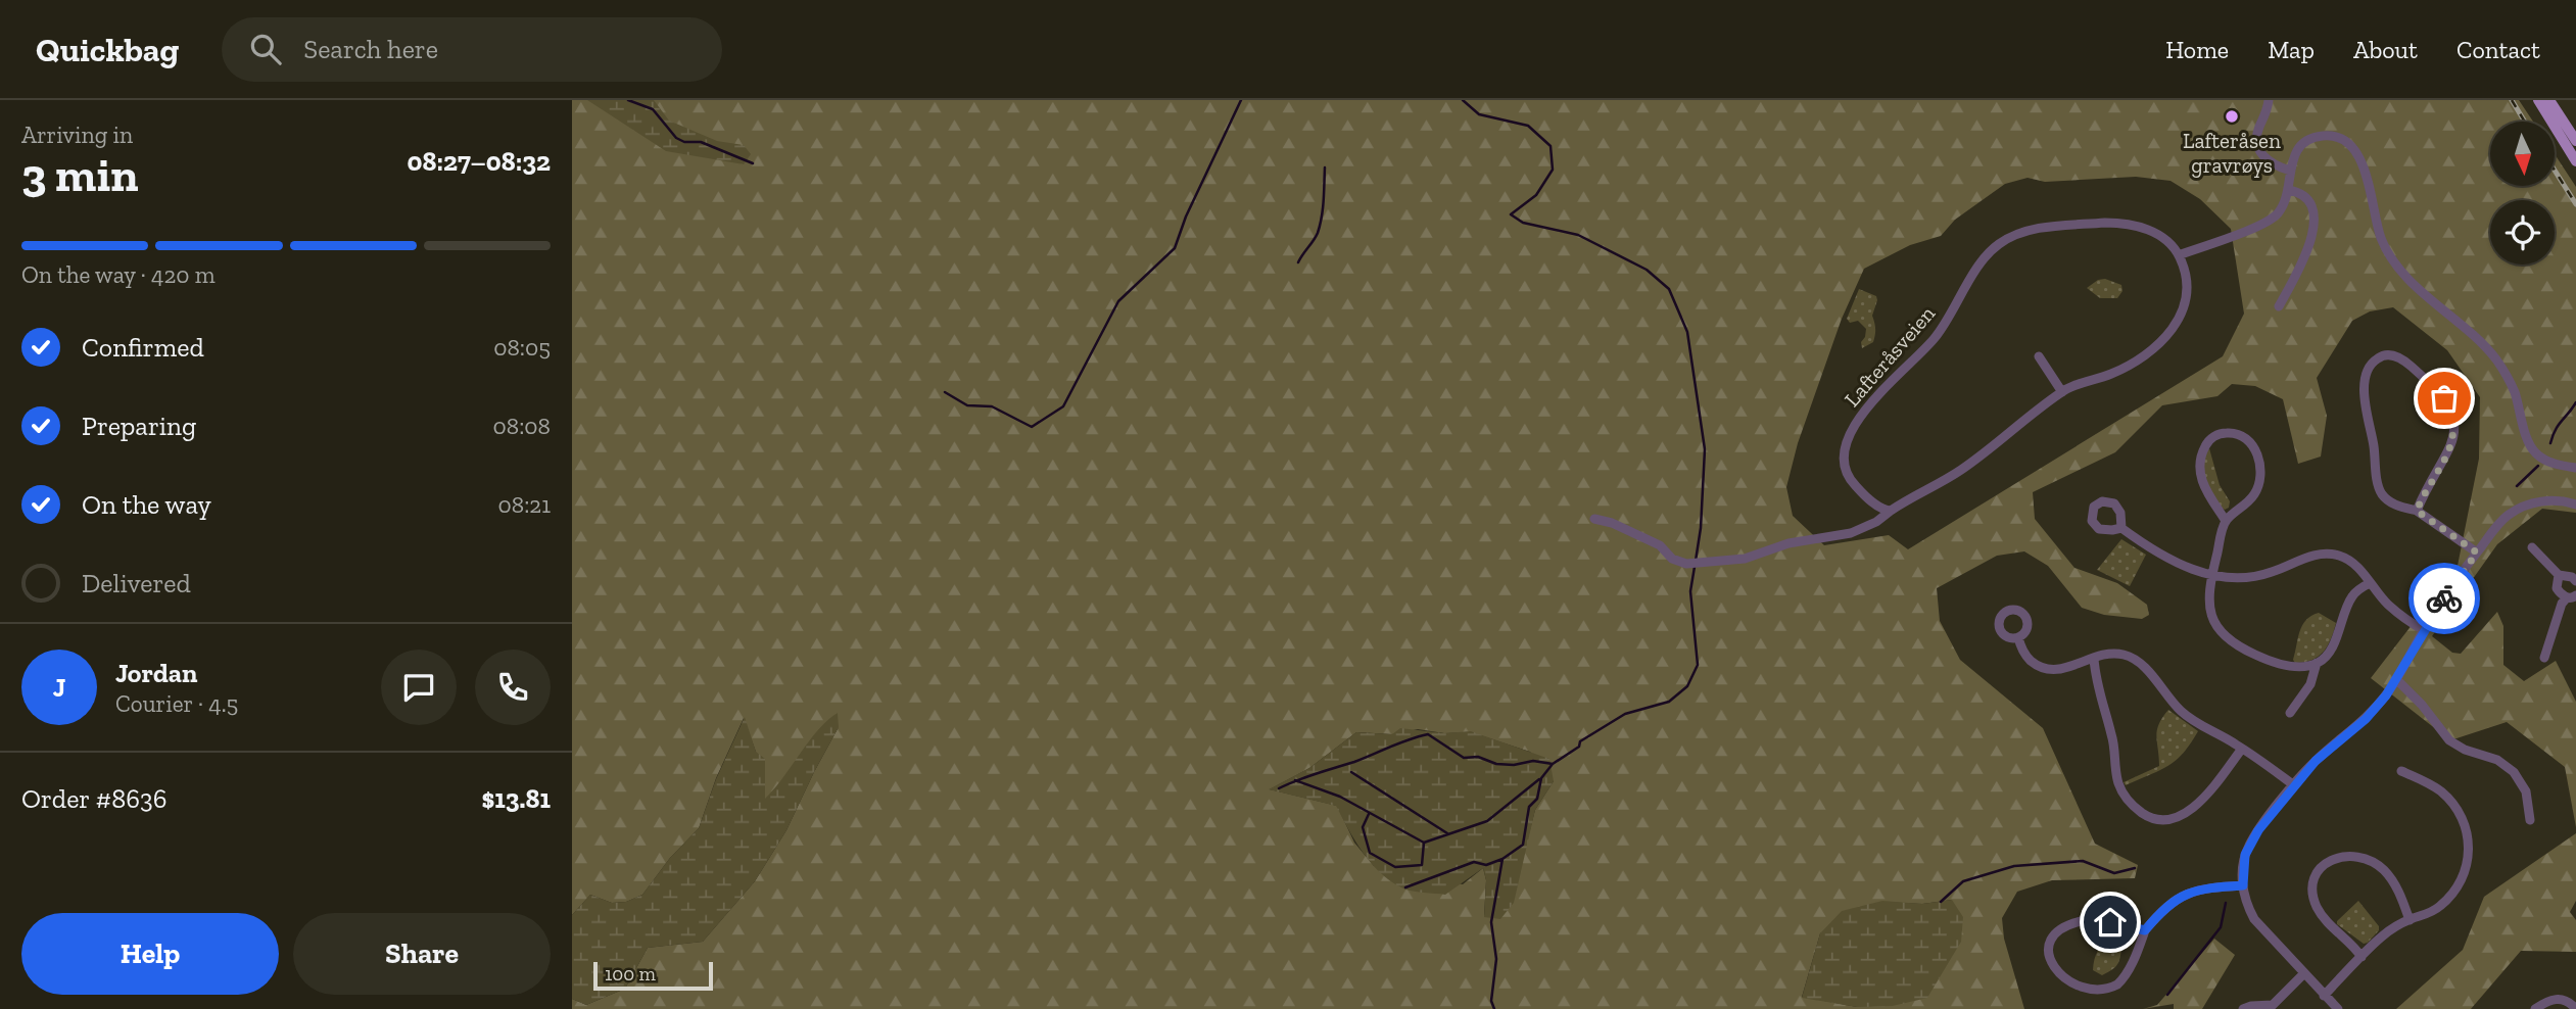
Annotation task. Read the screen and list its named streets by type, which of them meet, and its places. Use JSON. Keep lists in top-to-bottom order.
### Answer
{
  "streets": {
    "street": ["Lafteråsveien"]
  },
  "places": ["Lafteråsen gravrøys"],
  "scale_bar": "100 m",
  "north": "bottom",
  "page": {
    "header": "Quickbag",
    "search": "Search here",
    "nav": [
      "Home",
      "Map",
      "About",
      "Contact"
    ],
    "heading": ["3 min", "Arriving in", "08:27–08:32"],
    "panel": [
      "Jordan",
      "Courier · 4.5",
      "Order #8636",
      "$13.81"
    ],
    "bar": "On the way · 420 m",
    "list": [
      ["Confirmed", "08:05"],
      ["Preparing", "08:08"],
      ["On the way", "08:21"],
      "Delivered"
    ],
    "round": "J",
    "buttons": ["Help", "Share"],
    "scale": "100 m"
  }
}
